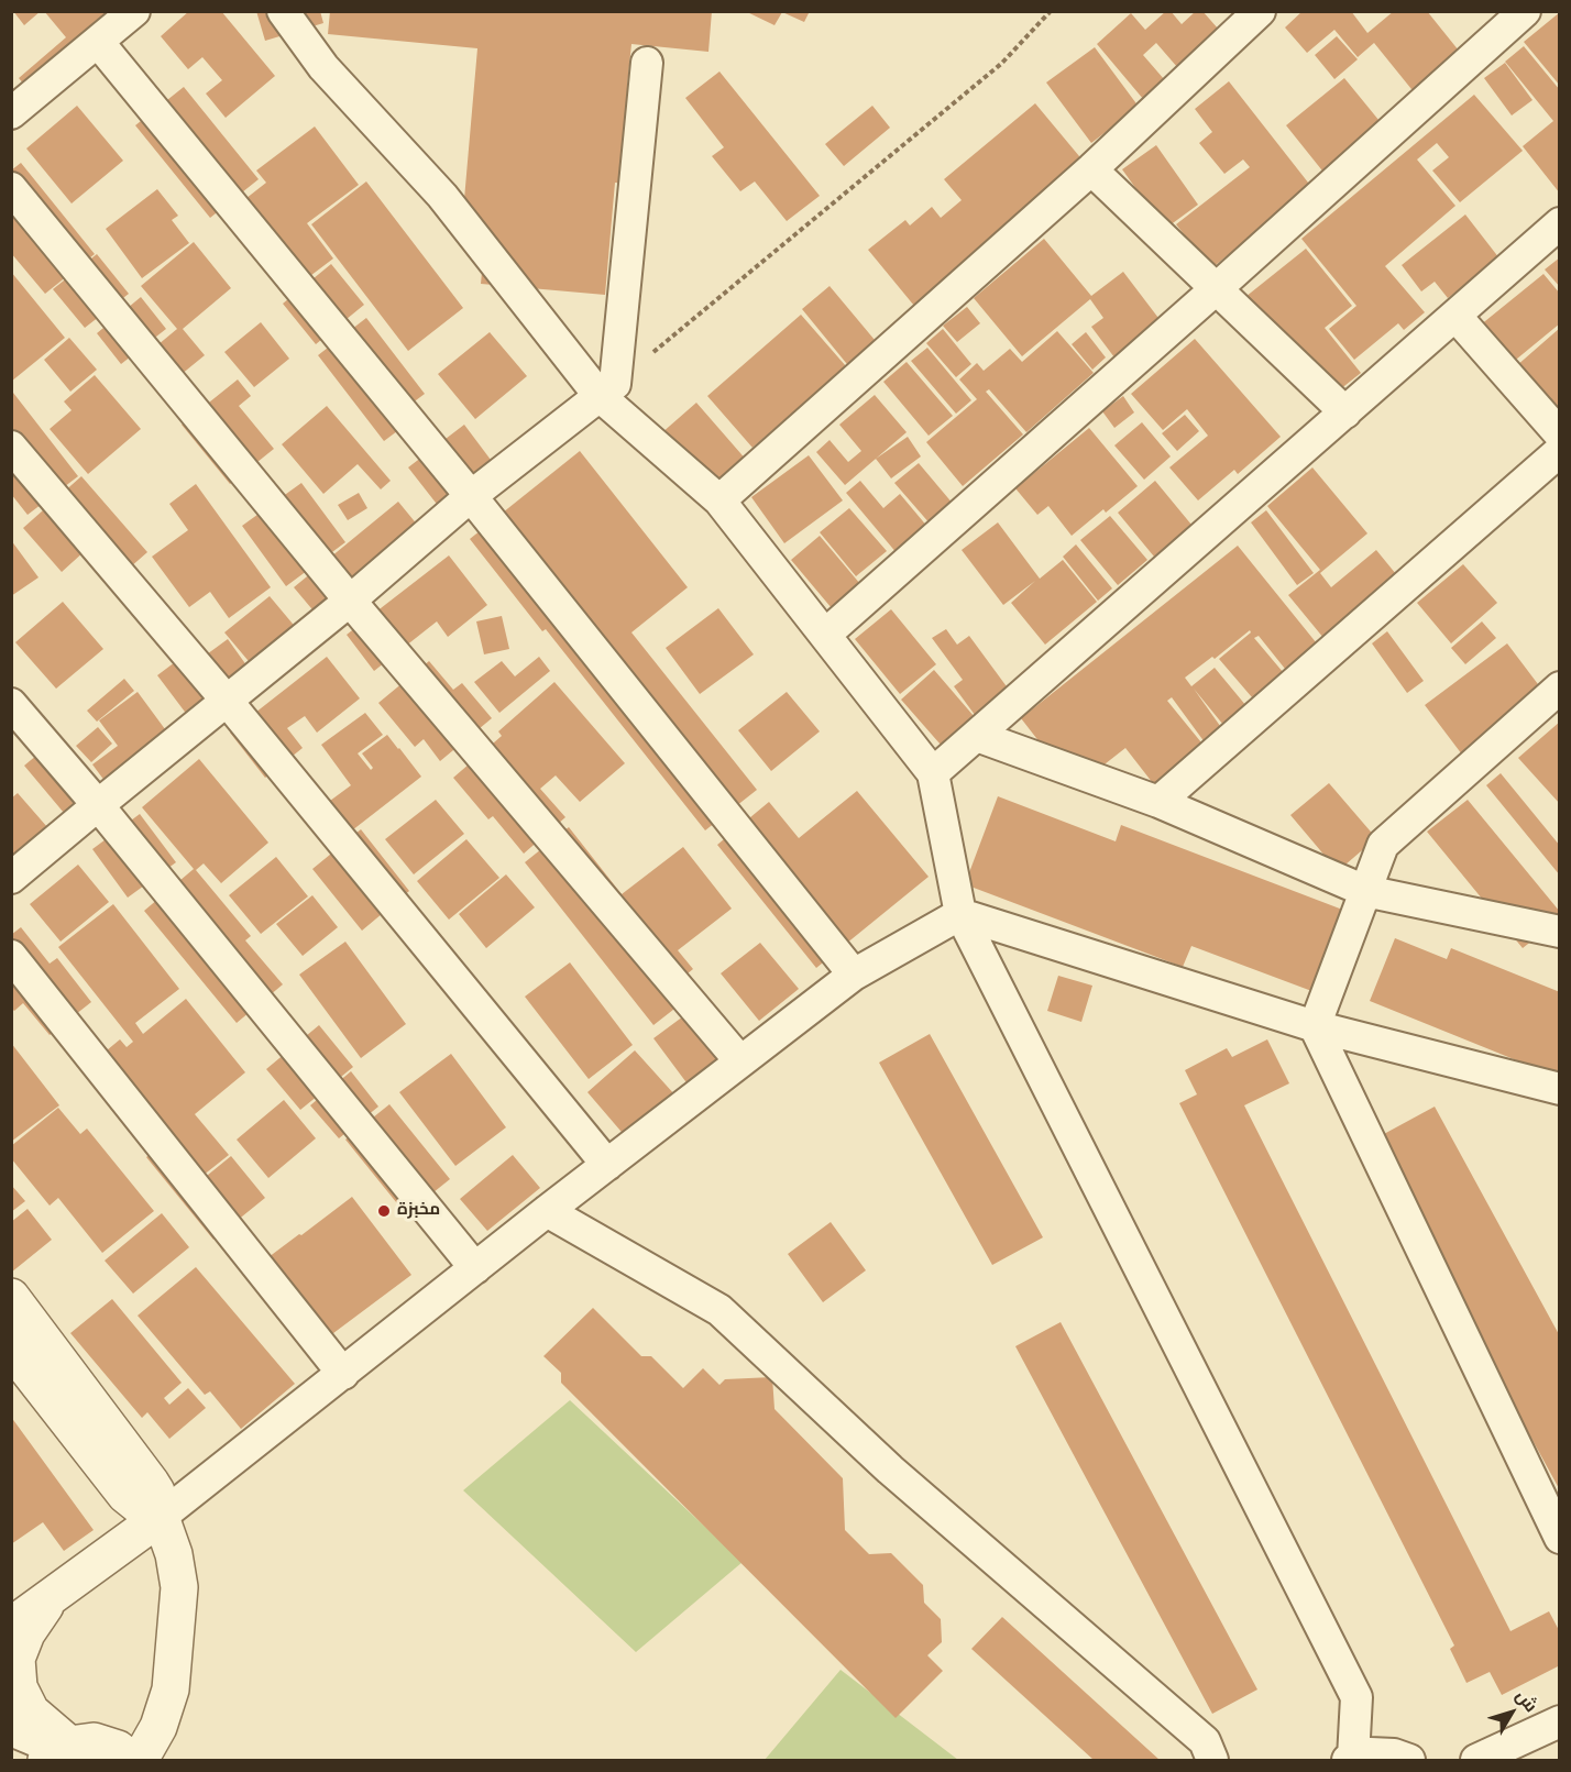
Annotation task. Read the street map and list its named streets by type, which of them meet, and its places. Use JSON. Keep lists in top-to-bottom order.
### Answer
{
  "places": ["مخبزة"],
  "north": "top right"
}
